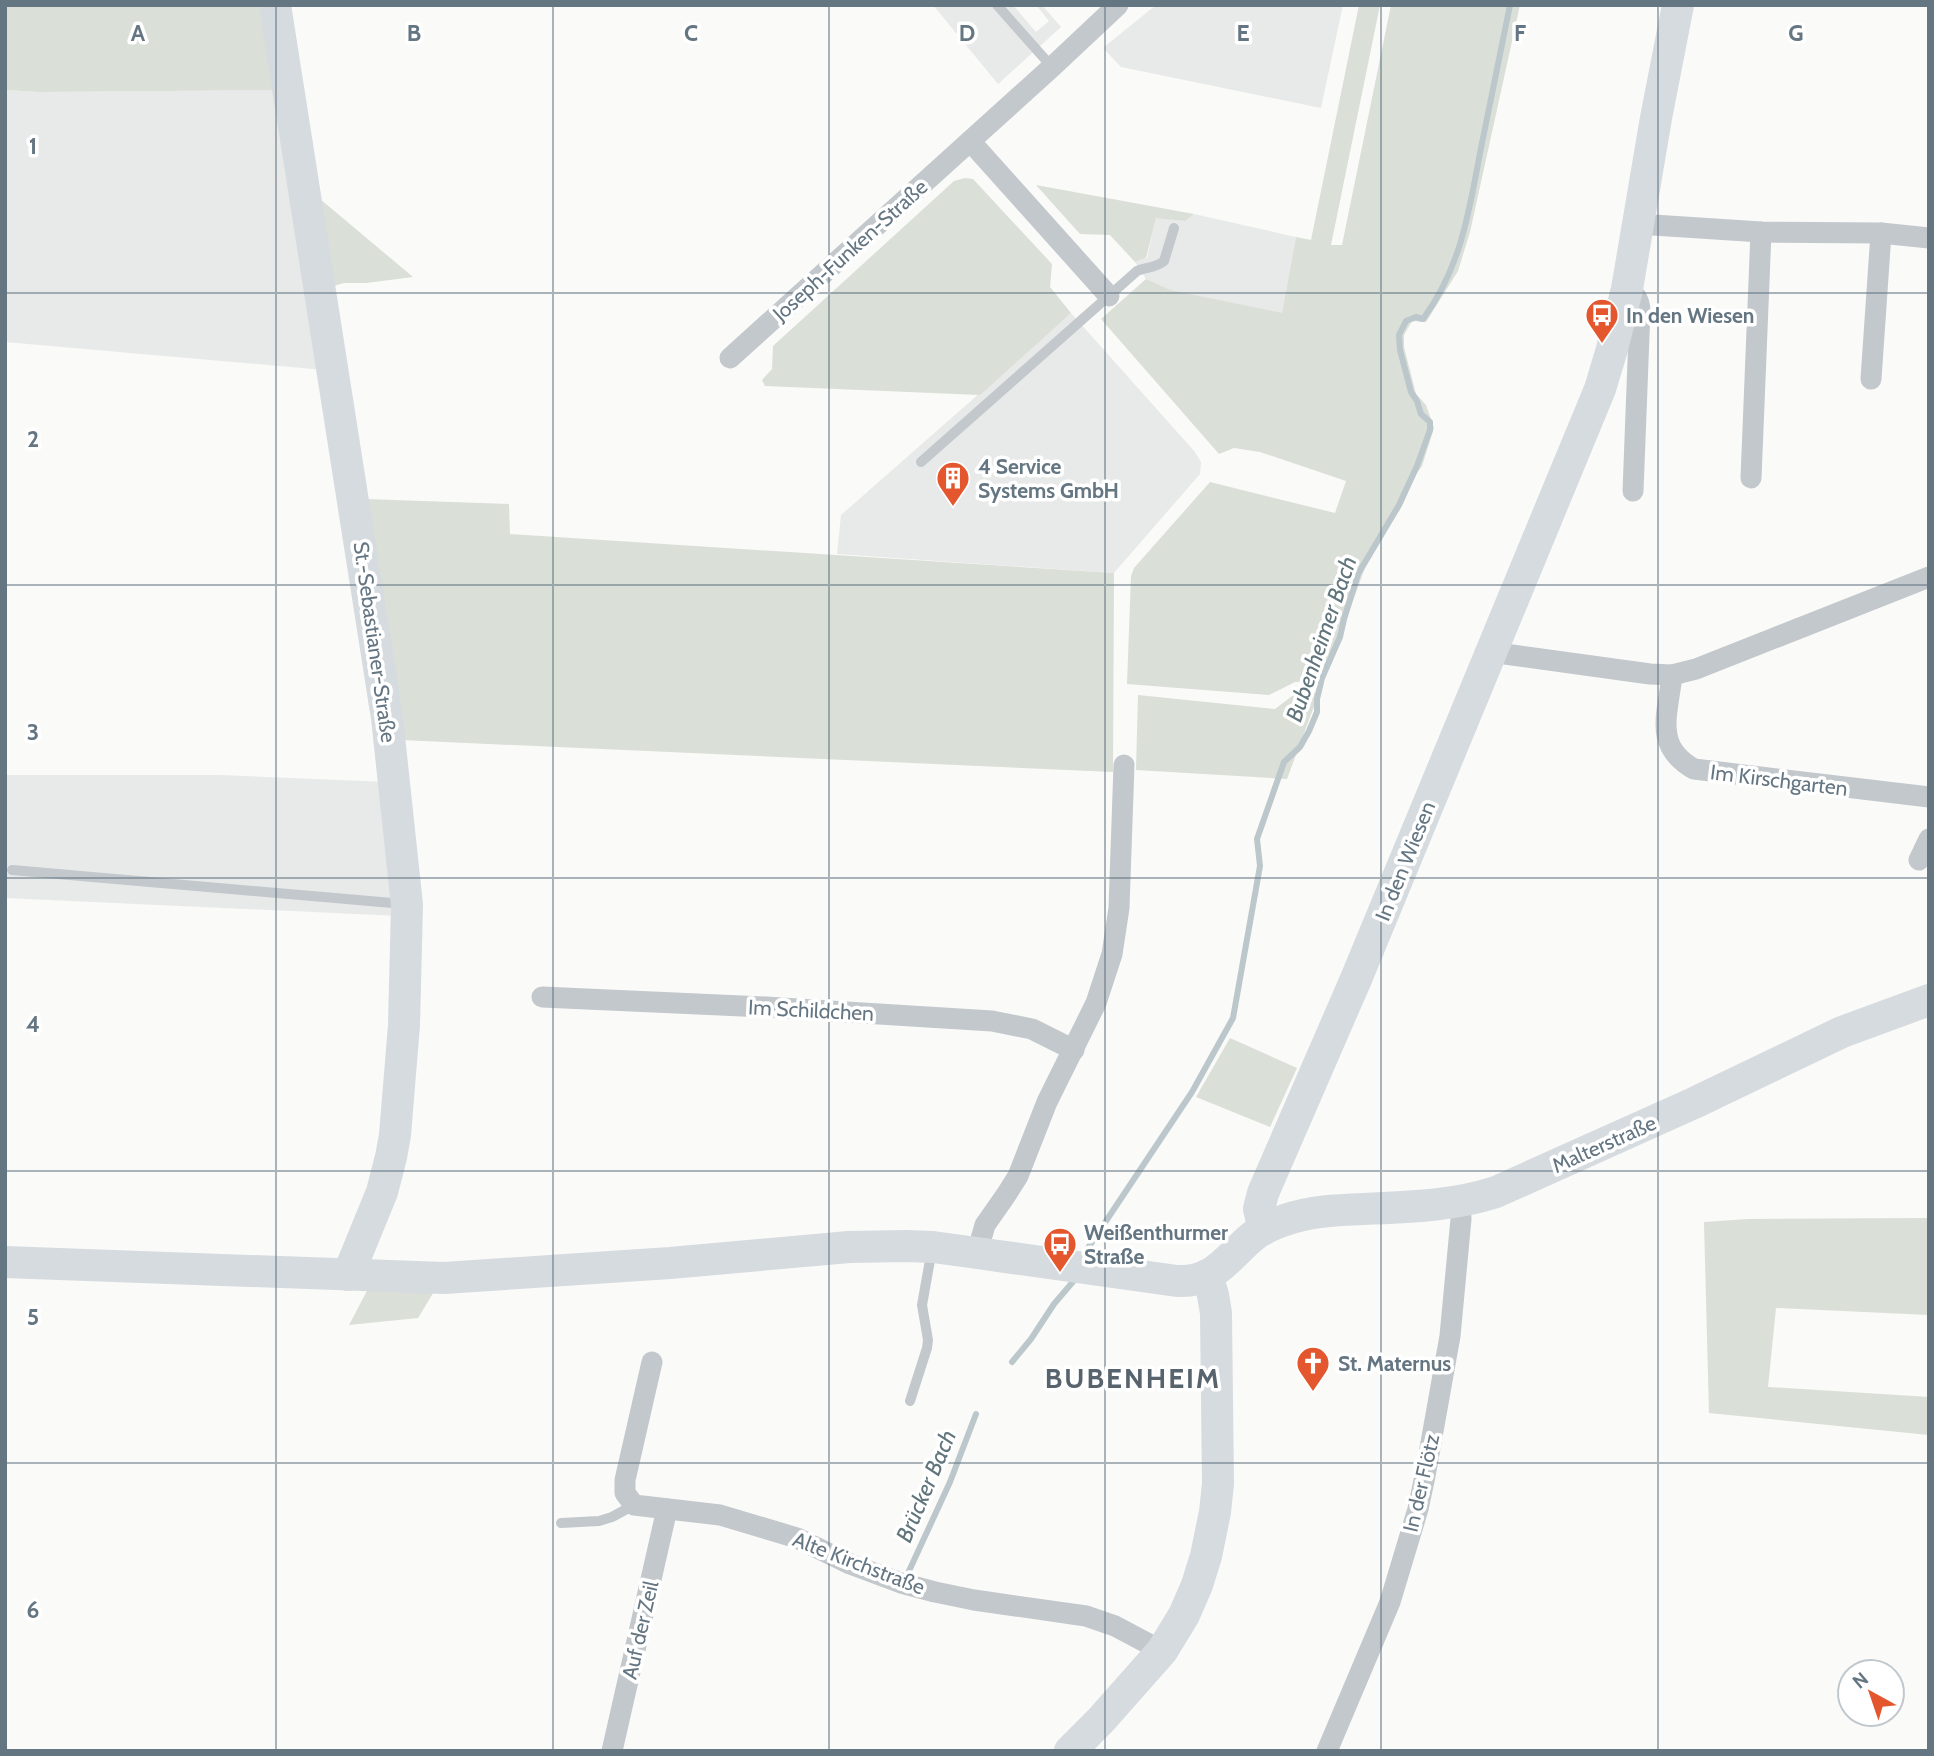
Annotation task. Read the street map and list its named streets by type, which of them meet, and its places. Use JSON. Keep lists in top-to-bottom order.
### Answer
{
  "streets": {
    "street": [
      "Joseph-Funken-Straße",
      "St.-Sebastianer-Straße",
      "Im Kirschgarten",
      "In den Wiesen",
      "Im Schildchen",
      "Malterstraße",
      "In der Flötz",
      "Alte Kirchstraße",
      "Auf der Zeil"
    ]
  },
  "crossings": [
    ["In den Wiesen", "Malterstraße"],
    ["Malterstraße", "In der Flötz"],
    ["Alte Kirchstraße", "Auf der Zeil"]
  ],
  "districts": ["BUBENHEIM"],
  "water": ["Bubenheimer Bach", "Brücker Bach"],
  "places": {
    "bus stop": ["In den Wiesen", "Weißenthurmer Straße"],
    "building": ["4 Service Systems GmbH"],
    "church": ["St. Maternus"]
  },
  "north": "top left",
  "grid": {
    "columns": [
      "A",
      "B",
      "C",
      "D",
      "E",
      "F",
      "G"
    ],
    "rows": [
      "1",
      "2",
      "3",
      "4",
      "5",
      "6"
    ]
  }
}
